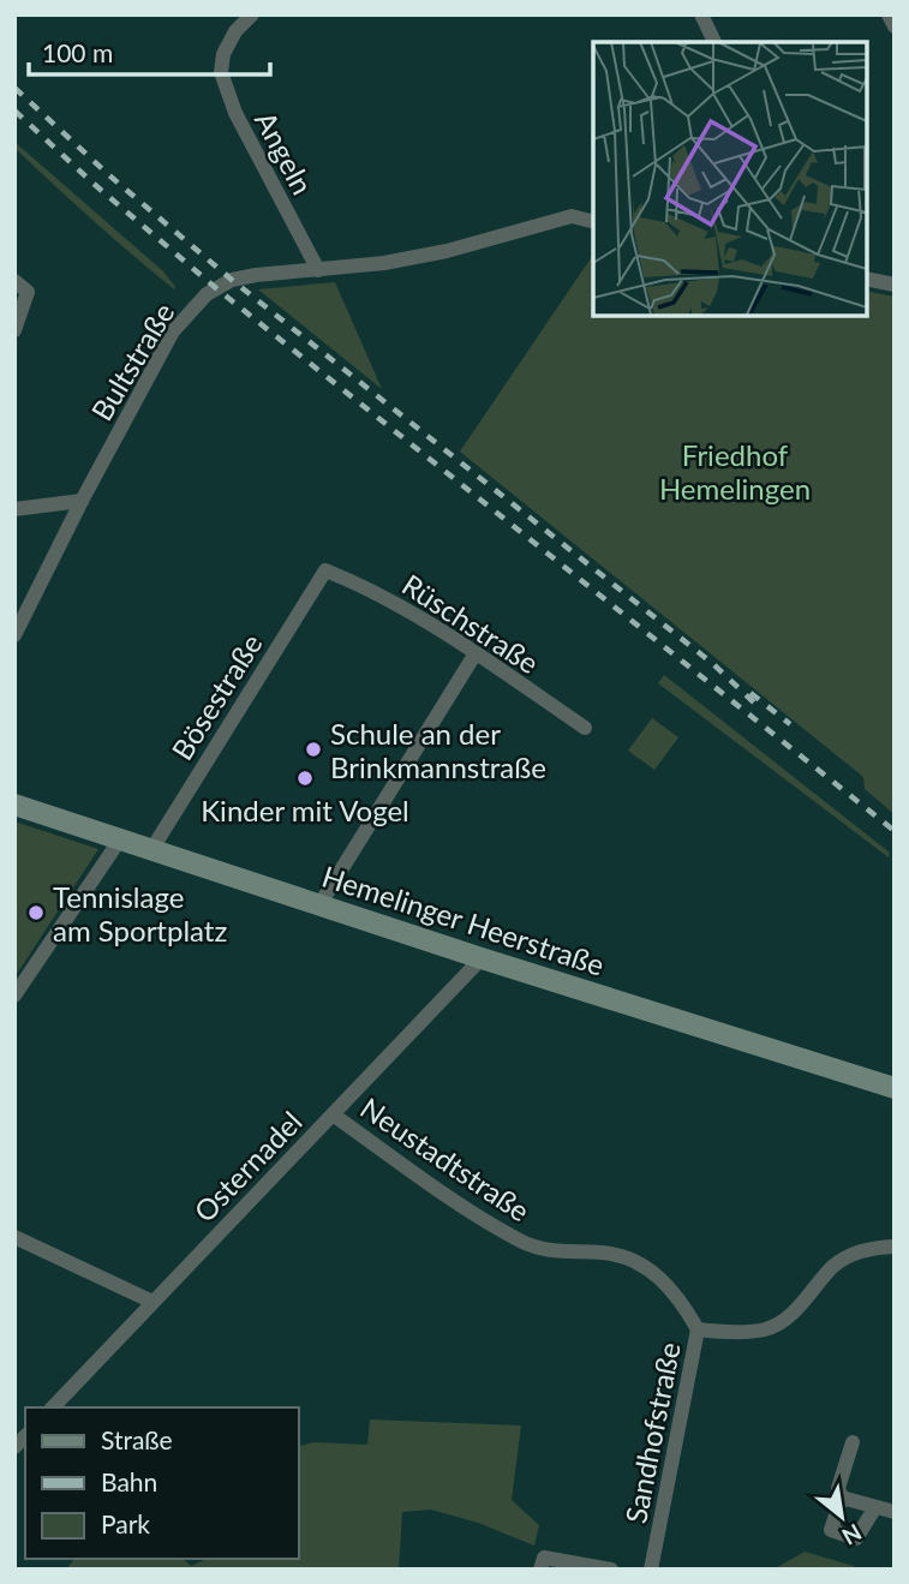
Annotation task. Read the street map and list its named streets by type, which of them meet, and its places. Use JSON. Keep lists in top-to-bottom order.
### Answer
{
  "streets": {
    "main road": ["Hemelinger Heerstraße"],
    "street": [
      "Angeln",
      "Bultstraße",
      "Rüschstraße",
      "Bösestraße",
      "Neustadtstraße",
      "Osternadel",
      "Sandhofstraße"
    ]
  },
  "crossings": [
    ["Angeln", "Bultstraße"],
    ["Rüschstraße", "Bösestraße"],
    ["Bösestraße", "Hemelinger Heerstraße"],
    ["Hemelinger Heerstraße", "Osternadel"],
    ["Neustadtstraße", "Osternadel"],
    ["Neustadtstraße", "Sandhofstraße"]
  ],
  "parks": ["Friedhof Hemelingen"],
  "places": ["Schule an der Brinkmannstraße", "Kinder mit Vogel", "Tennislage am Sportplatz"],
  "legend": ["Straße", "Bahn", "Park"],
  "scale_bar": "100 m",
  "north": "bottom right"
}
